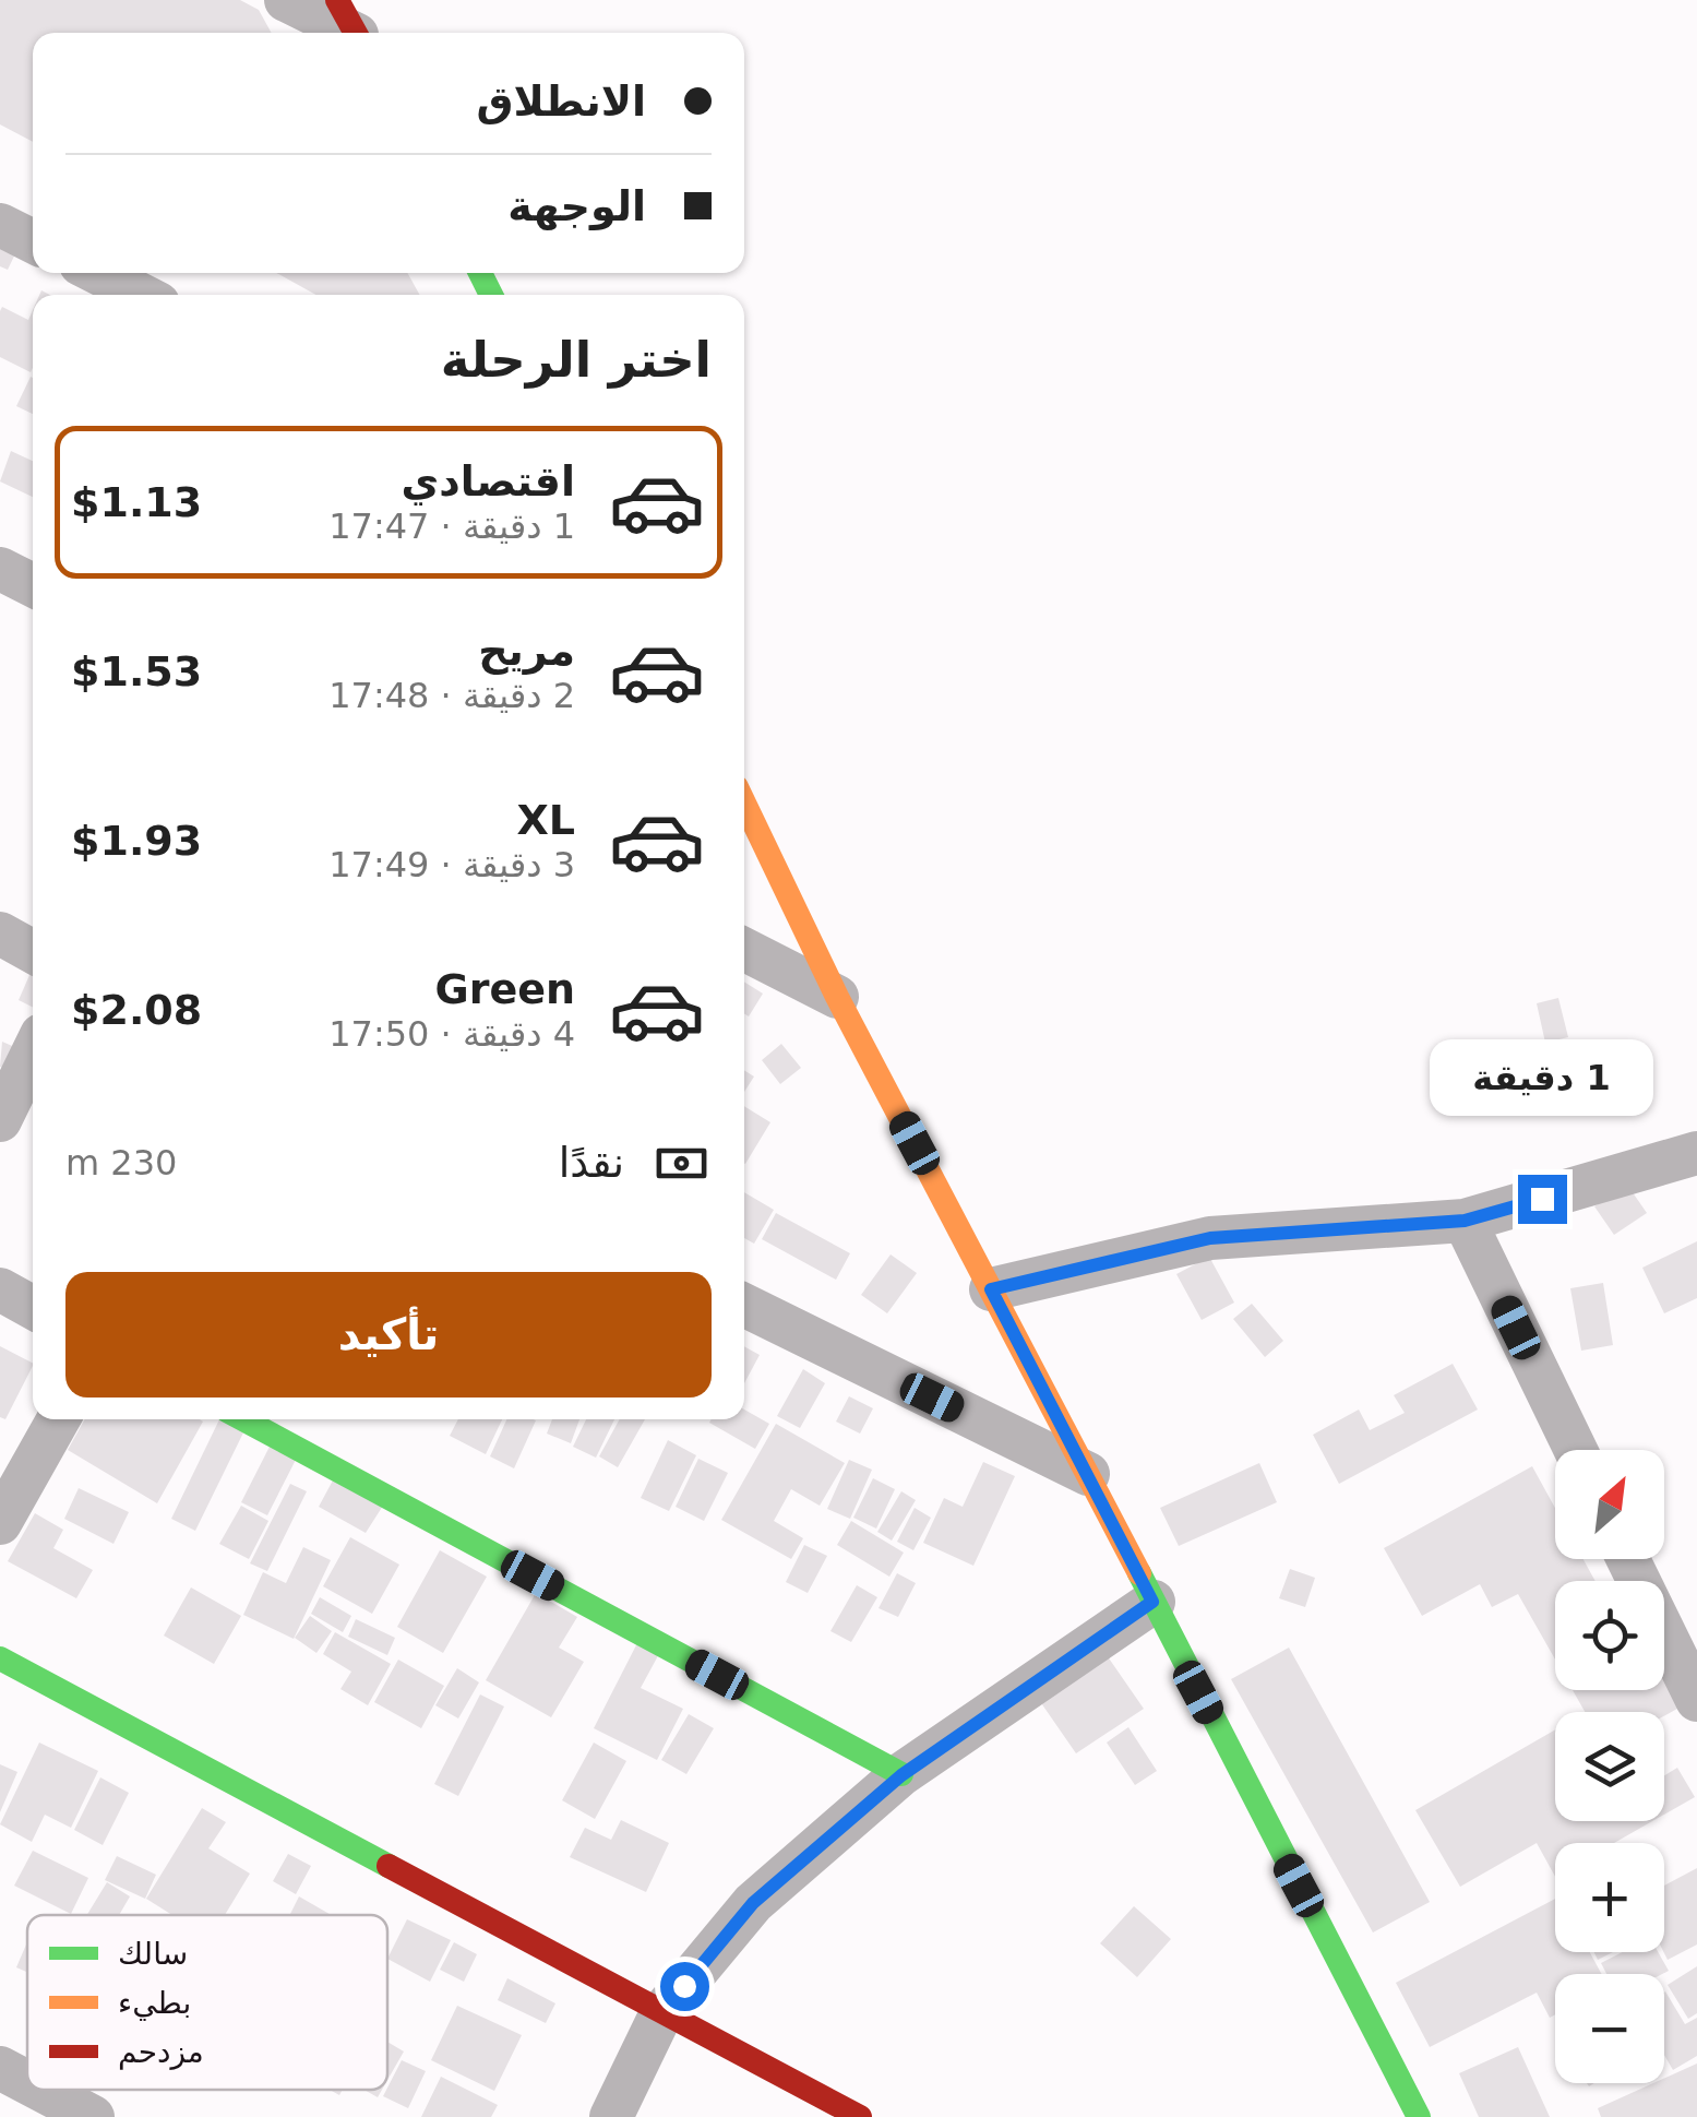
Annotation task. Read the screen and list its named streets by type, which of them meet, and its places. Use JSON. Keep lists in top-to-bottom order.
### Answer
{
  "legend": ["سالك", "بطيء", "مزدحم"],
  "north": "top right",
  "page": {
    "banner": ["الانطلاق", "الوجهة"],
    "heading": "اختر الرحلة",
    "list": [
      {
        "name": "اقتصادي",
        "note": "1 دقيقة · 17:47",
        "value": "$1.13"
      },
      {
        "name": "مريح",
        "note": "2 دقيقة · 17:48",
        "value": "$1.53"
      },
      {
        "name": "XL",
        "note": "3 دقيقة · 17:49",
        "value": "$1.93"
      },
      {
        "name": "Green",
        "note": "4 دقيقة · 17:50",
        "value": "$2.08"
      }
    ],
    "bubble": "1 دقيقة",
    "pay": ["نقدًا", "230 m"],
    "buttons": "تأكيد",
    "map_buttons": ["+", "−"]
  }
}
